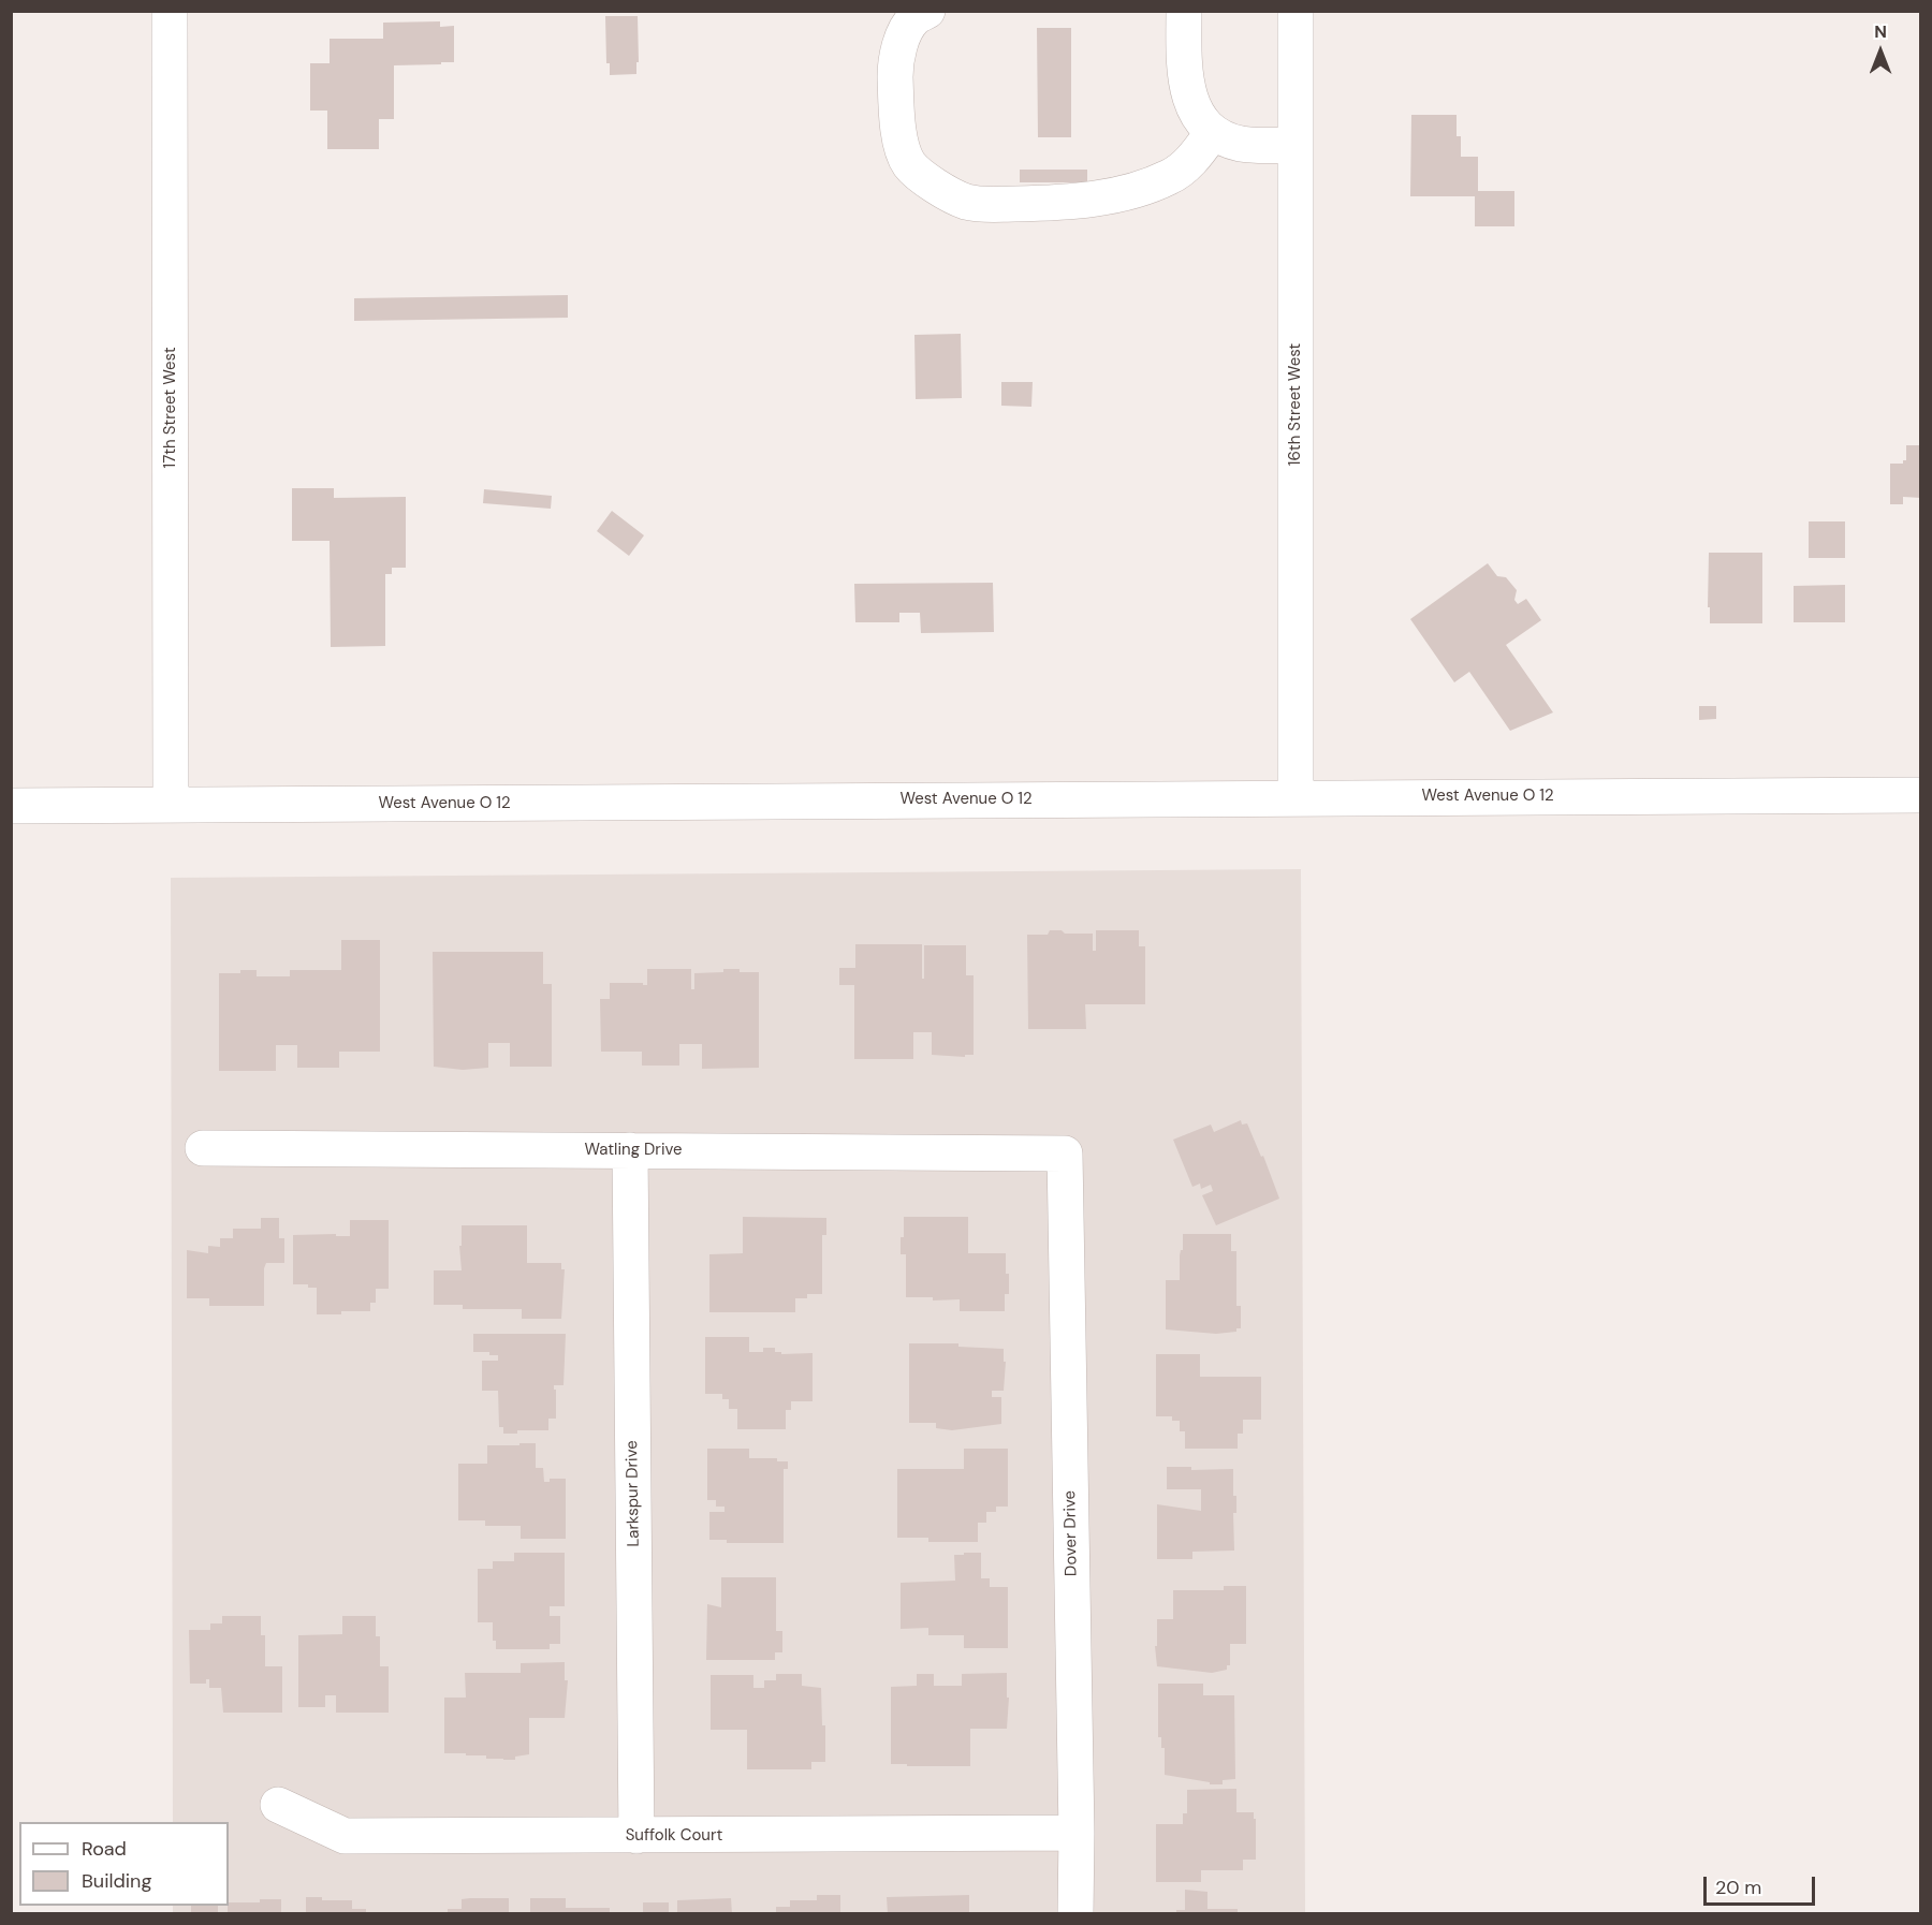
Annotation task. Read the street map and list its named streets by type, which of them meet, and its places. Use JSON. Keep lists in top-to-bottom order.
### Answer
{
  "streets": {
    "street": [
      "16th Street West",
      "17th Street West",
      "West Avenue O 12",
      "Watling Drive",
      "Larkspur Drive",
      "Dover Drive",
      "Suffolk Court"
    ]
  },
  "crossings": [
    ["16th Street West", "West Avenue O 12"],
    ["17th Street West", "West Avenue O 12"],
    ["Watling Drive", "Larkspur Drive"],
    ["Watling Drive", "Dover Drive"],
    ["Larkspur Drive", "Suffolk Court"],
    ["Dover Drive", "Suffolk Court"]
  ],
  "legend": ["Road", "Building"],
  "scale_bar": "20 m",
  "north": "top"
}
